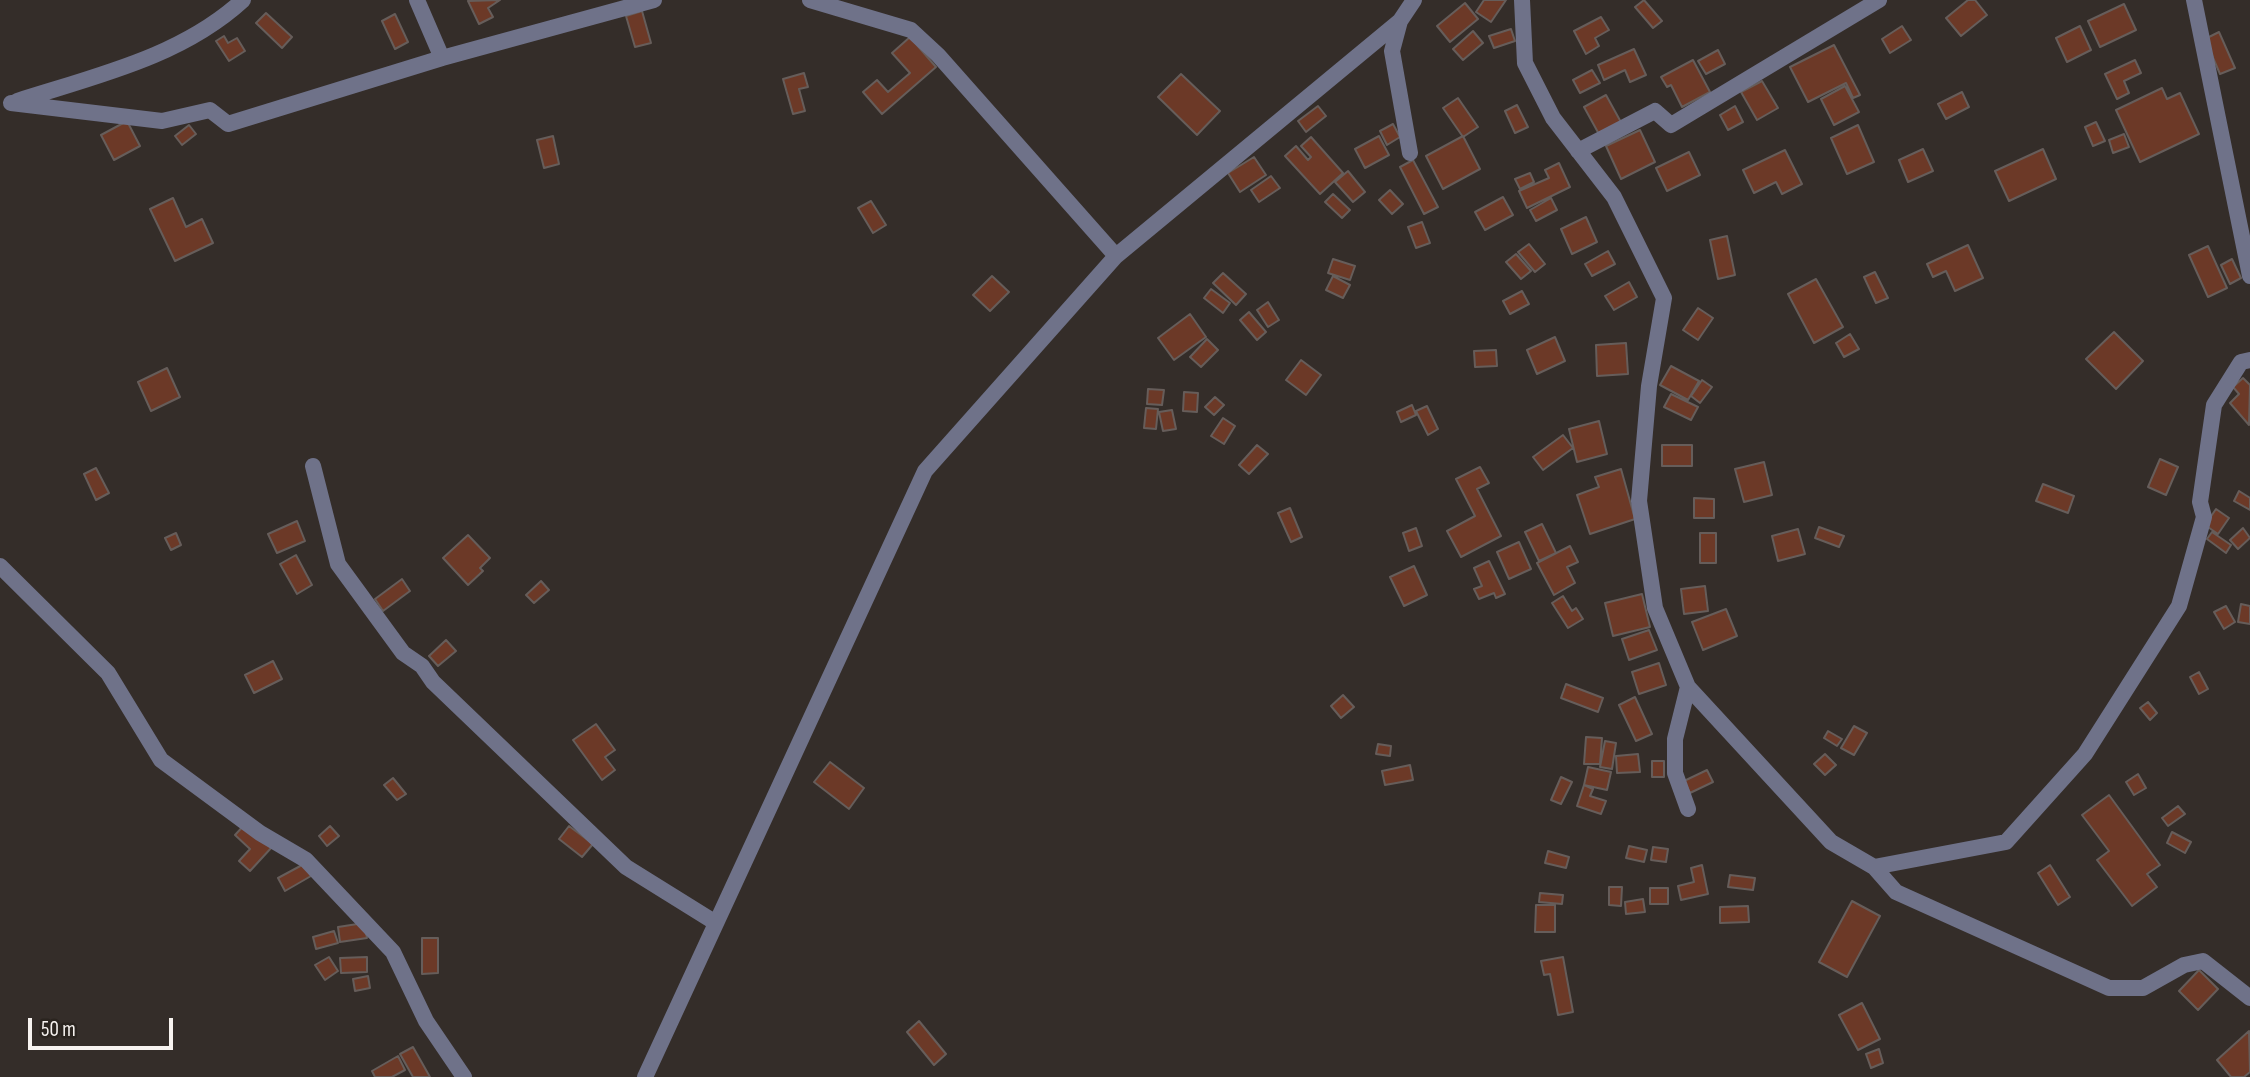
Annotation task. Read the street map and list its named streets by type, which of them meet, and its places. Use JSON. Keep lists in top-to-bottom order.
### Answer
{
  "scale_bar": "50 m"
}
